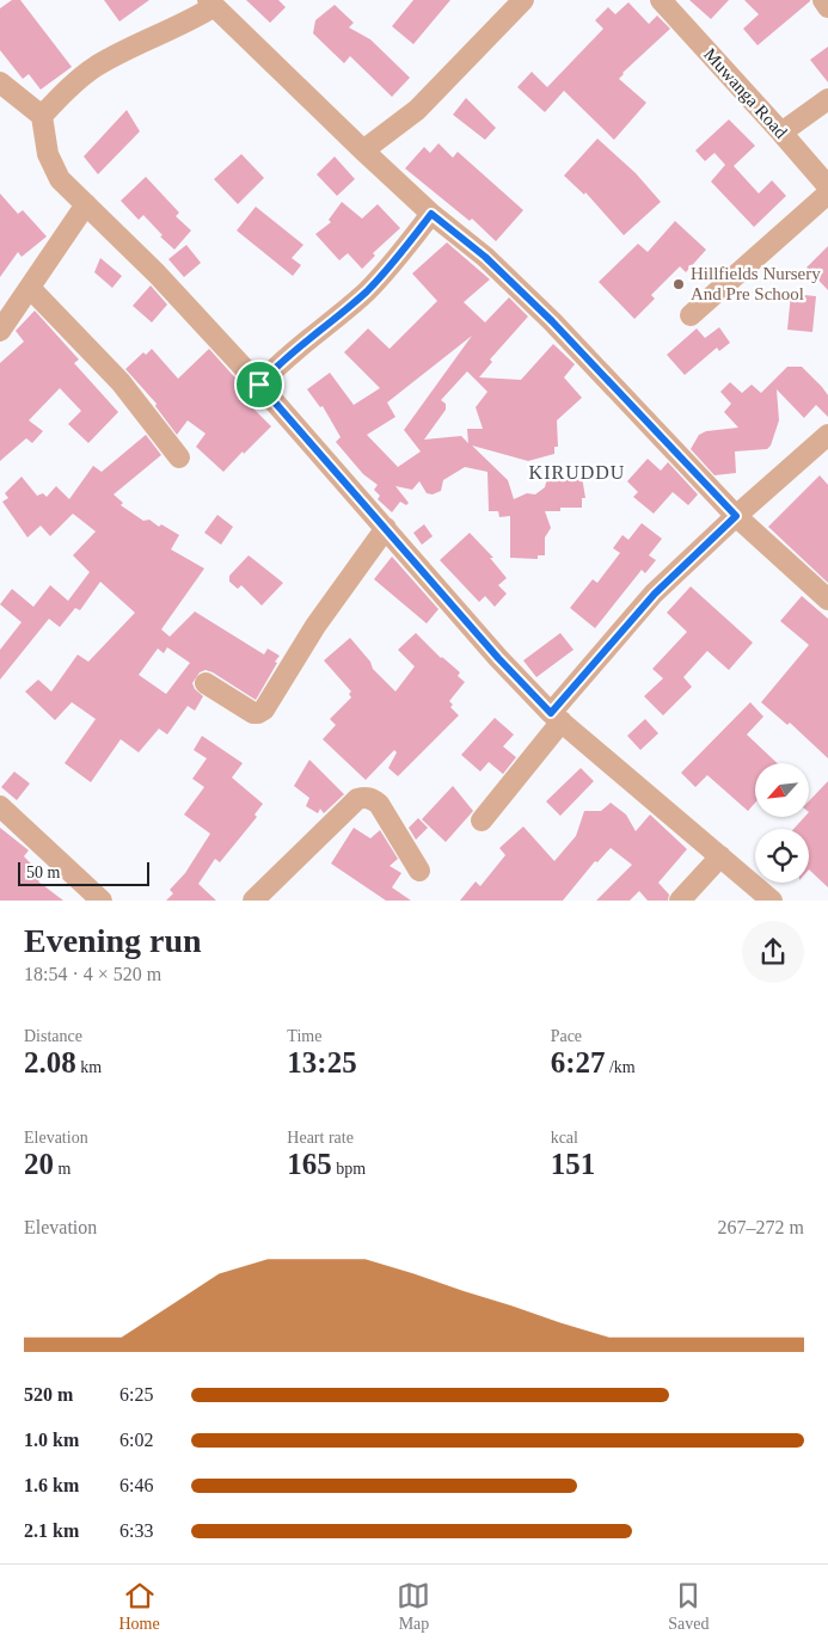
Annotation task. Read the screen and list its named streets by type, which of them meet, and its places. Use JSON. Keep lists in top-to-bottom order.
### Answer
{
  "streets": {
    "street": ["Muwanga Road"]
  },
  "districts": ["KIRUDDU"],
  "places": ["Hillfields Nursery And Pre School"],
  "scale_bar": "50 m",
  "north": "bottom left",
  "page": {
    "scale": "50 m",
    "heading": ["Evening run", "18:54 · 4 × 520 m"],
    "stats": [
      ["Distance", "2.08 km"],
      ["Time", "13:25"],
      ["Pace", "6:27 /km"],
      ["Elevation", "20 m"],
      ["Heart rate", "165 bpm"],
      ["kcal", "151"]
    ],
    "chart": ["Elevation", "267–272 m"],
    "list": [
      {
        "name": "520 m",
        "note": "6:25"
      },
      {
        "name": "1.0 km",
        "note": "6:02"
      },
      {
        "name": "1.6 km",
        "note": "6:46"
      },
      {
        "name": "2.1 km",
        "note": "6:33"
      }
    ],
    "tabs": ["Home", "Map", "Saved"]
  }
}
